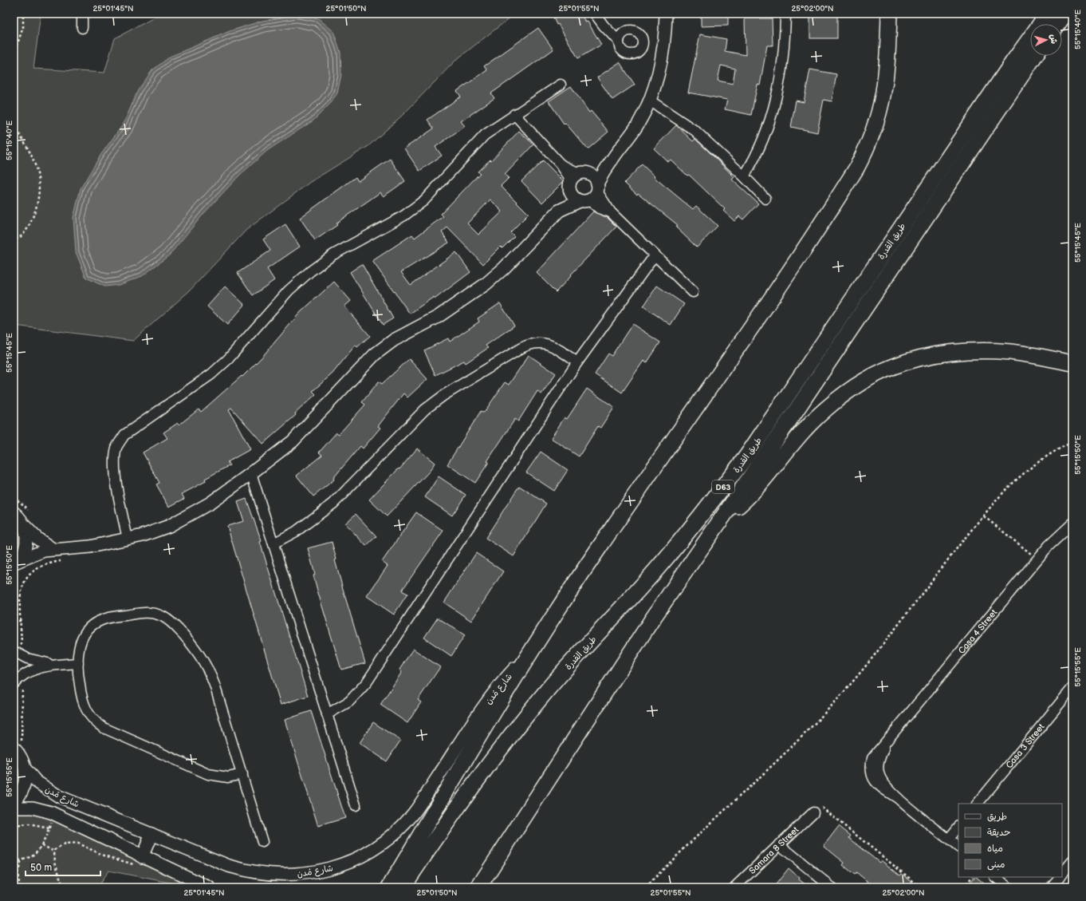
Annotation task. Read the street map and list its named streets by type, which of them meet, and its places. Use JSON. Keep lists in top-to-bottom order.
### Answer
{
  "streets": {
    "main road": ["طريق القدرة", "D63"],
    "street": [
      "Casa 4 Street",
      "شارع مُدن",
      "Casa 3 Street",
      "Samara 8 Street"
    ]
  },
  "legend": [
    "طريق",
    "حديقة",
    "مياه",
    "مبنى"
  ],
  "scale_bar": "50 m",
  "north": "right",
  "coordinates": [
    "25°01'45\"N",
    "25°01'50\"N",
    "25°01'55\"N",
    "25°02'00\"N",
    "55°15'40\"E",
    "55°15'45\"E",
    "55°15'50\"E",
    "55°15'55\"E"
  ]
}
